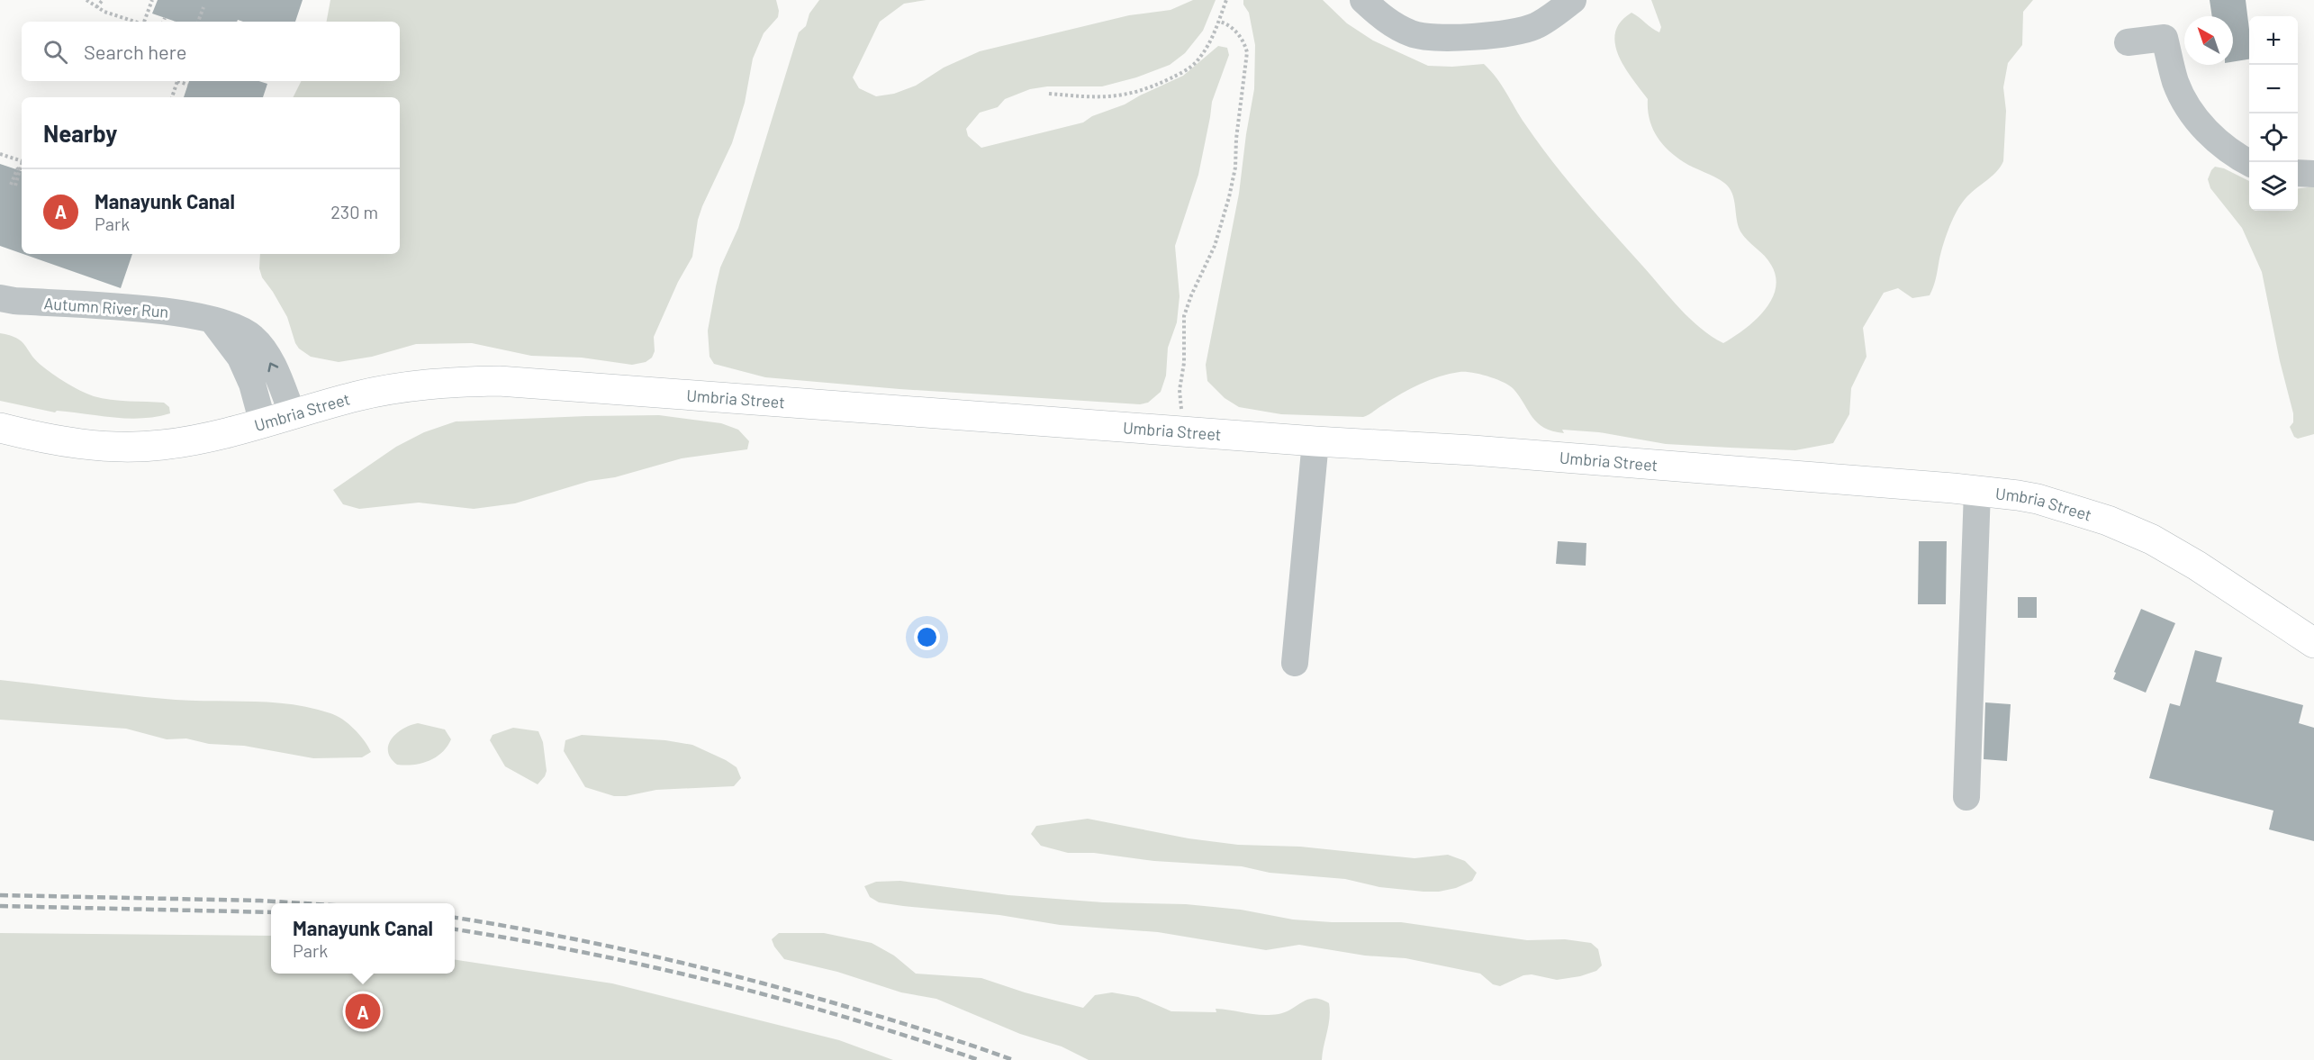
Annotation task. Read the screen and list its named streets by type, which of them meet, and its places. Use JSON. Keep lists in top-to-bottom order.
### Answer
{
  "streets": {
    "main road": ["Umbria Street"],
    "lane": ["Autumn River Run"]
  },
  "crossings": [
    ["Autumn River Run", "Umbria Street"]
  ],
  "north": "top left",
  "page": {
    "map_buttons": ["+", "−"],
    "search": "Search here",
    "heading": "Nearby",
    "list": [
      {
        "mark": "A",
        "name": "Manayunk Canal",
        "note": "Park",
        "value": "230 m"
      }
    ],
    "popup": ["Manayunk Canal", "Park"],
    "pins": "A"
  }
}
